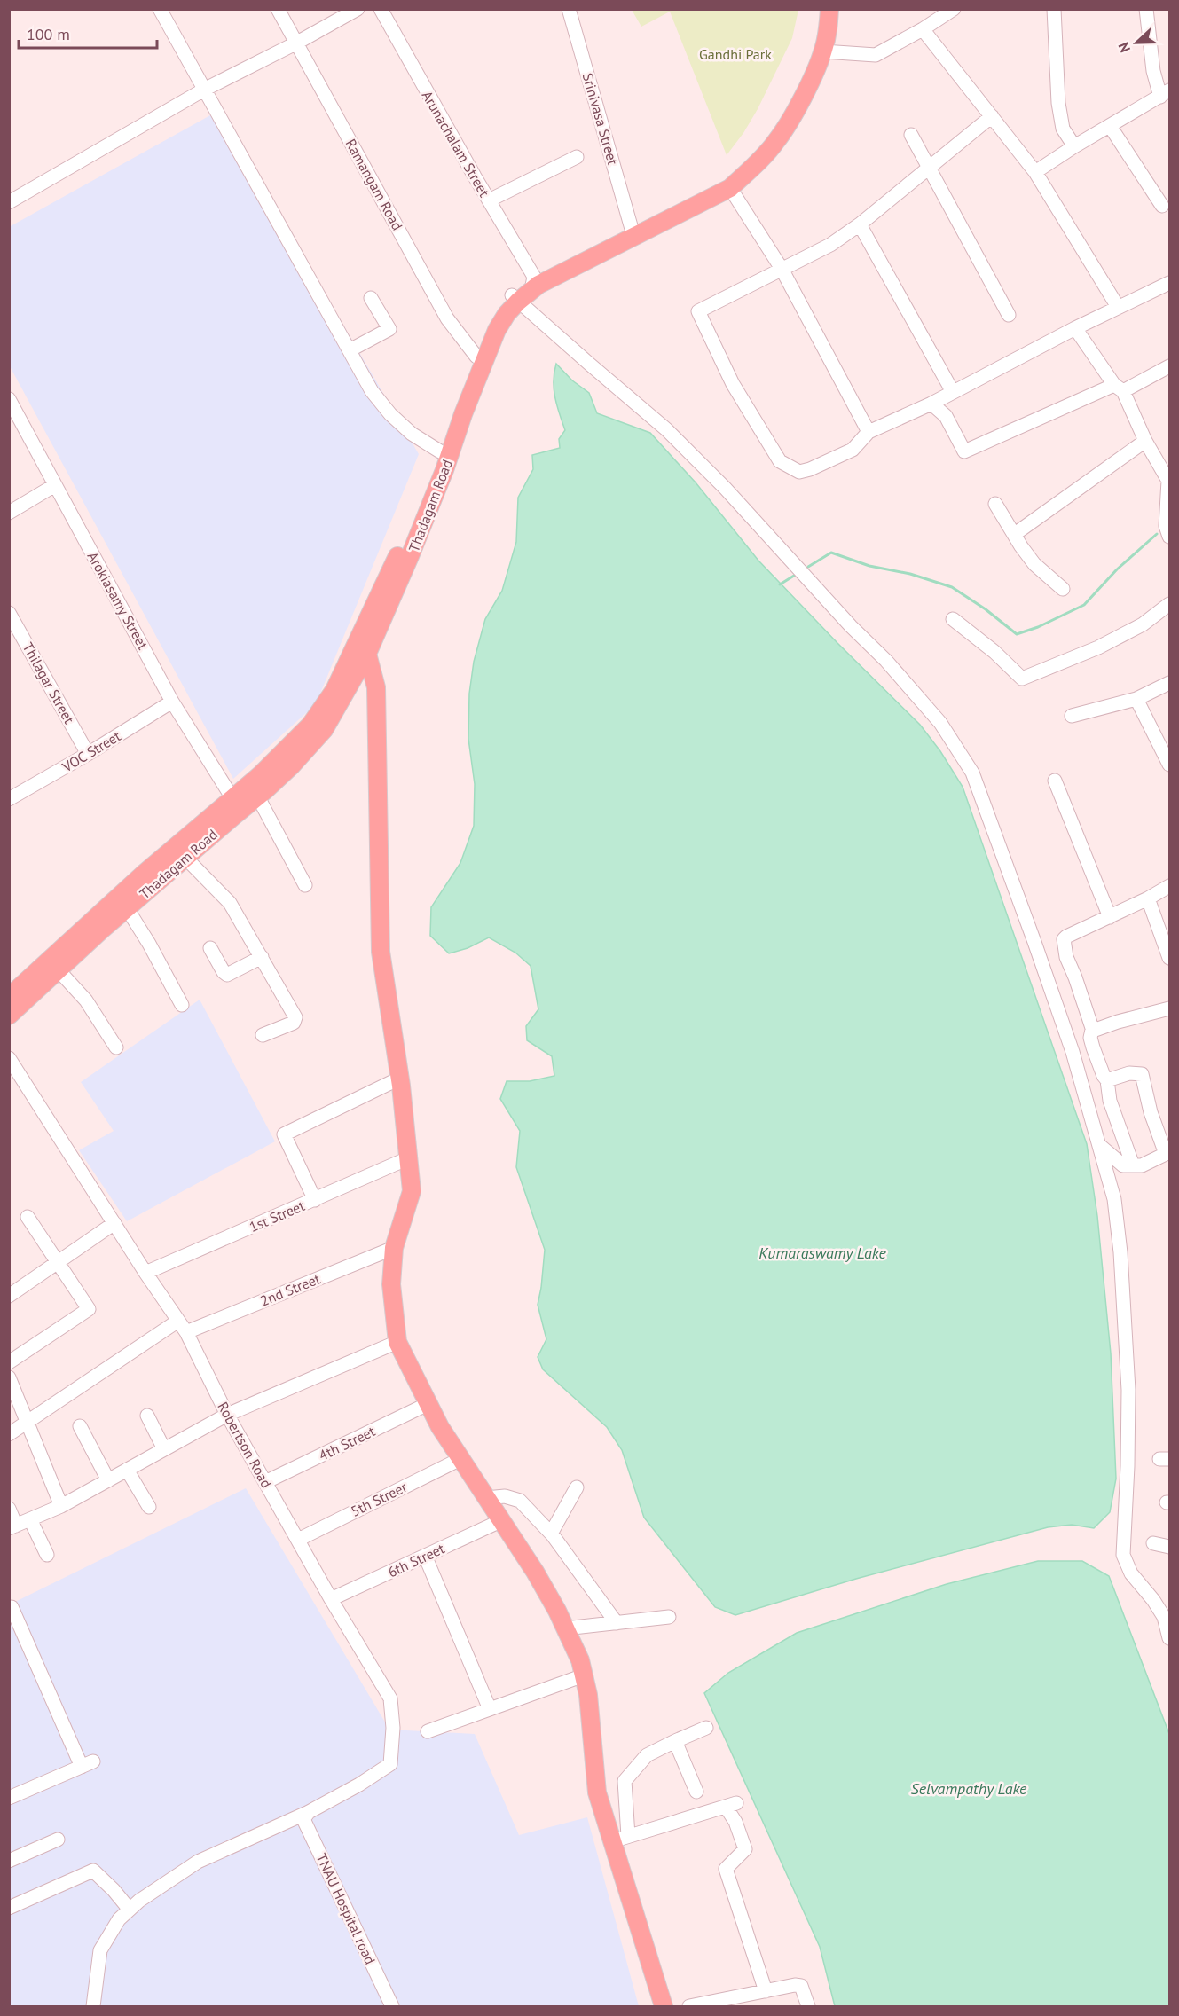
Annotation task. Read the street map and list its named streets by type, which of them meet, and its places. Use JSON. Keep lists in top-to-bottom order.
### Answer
{
  "streets": {
    "main road": ["Thadagam Road"],
    "street": [
      "Srinivasa Street",
      "Arunachalam Street",
      "Ramangam Road",
      "Arokiasamy Street",
      "Thilagar Street",
      "VOC Street",
      "1st Street",
      "2nd Street",
      "4th Street",
      "Robertson Road",
      "5th Streer",
      "6th Street",
      "TNAU Hospital road"
    ]
  },
  "crossings": [
    ["Srinivasa Street", "Thadagam Road"],
    ["Arunachalam Street", "Thadagam Road"],
    ["Ramangam Road", "Thadagam Road"],
    ["Thadagam Road", "Arokiasamy Street"],
    ["Arokiasamy Street", "VOC Street"],
    ["Thilagar Street", "VOC Street"],
    ["1st Street", "Robertson Road"],
    ["2nd Street", "Robertson Road"],
    ["4th Street", "Robertson Road"],
    ["Robertson Road", "5th Streer"],
    ["Robertson Road", "6th Street"],
    ["Robertson Road", "TNAU Hospital road"]
  ],
  "water": ["Kumaraswamy Lake", "Selvampathy Lake"],
  "parks": ["Gandhi Park"],
  "scale_bar": "100 m",
  "north": "left"
}
